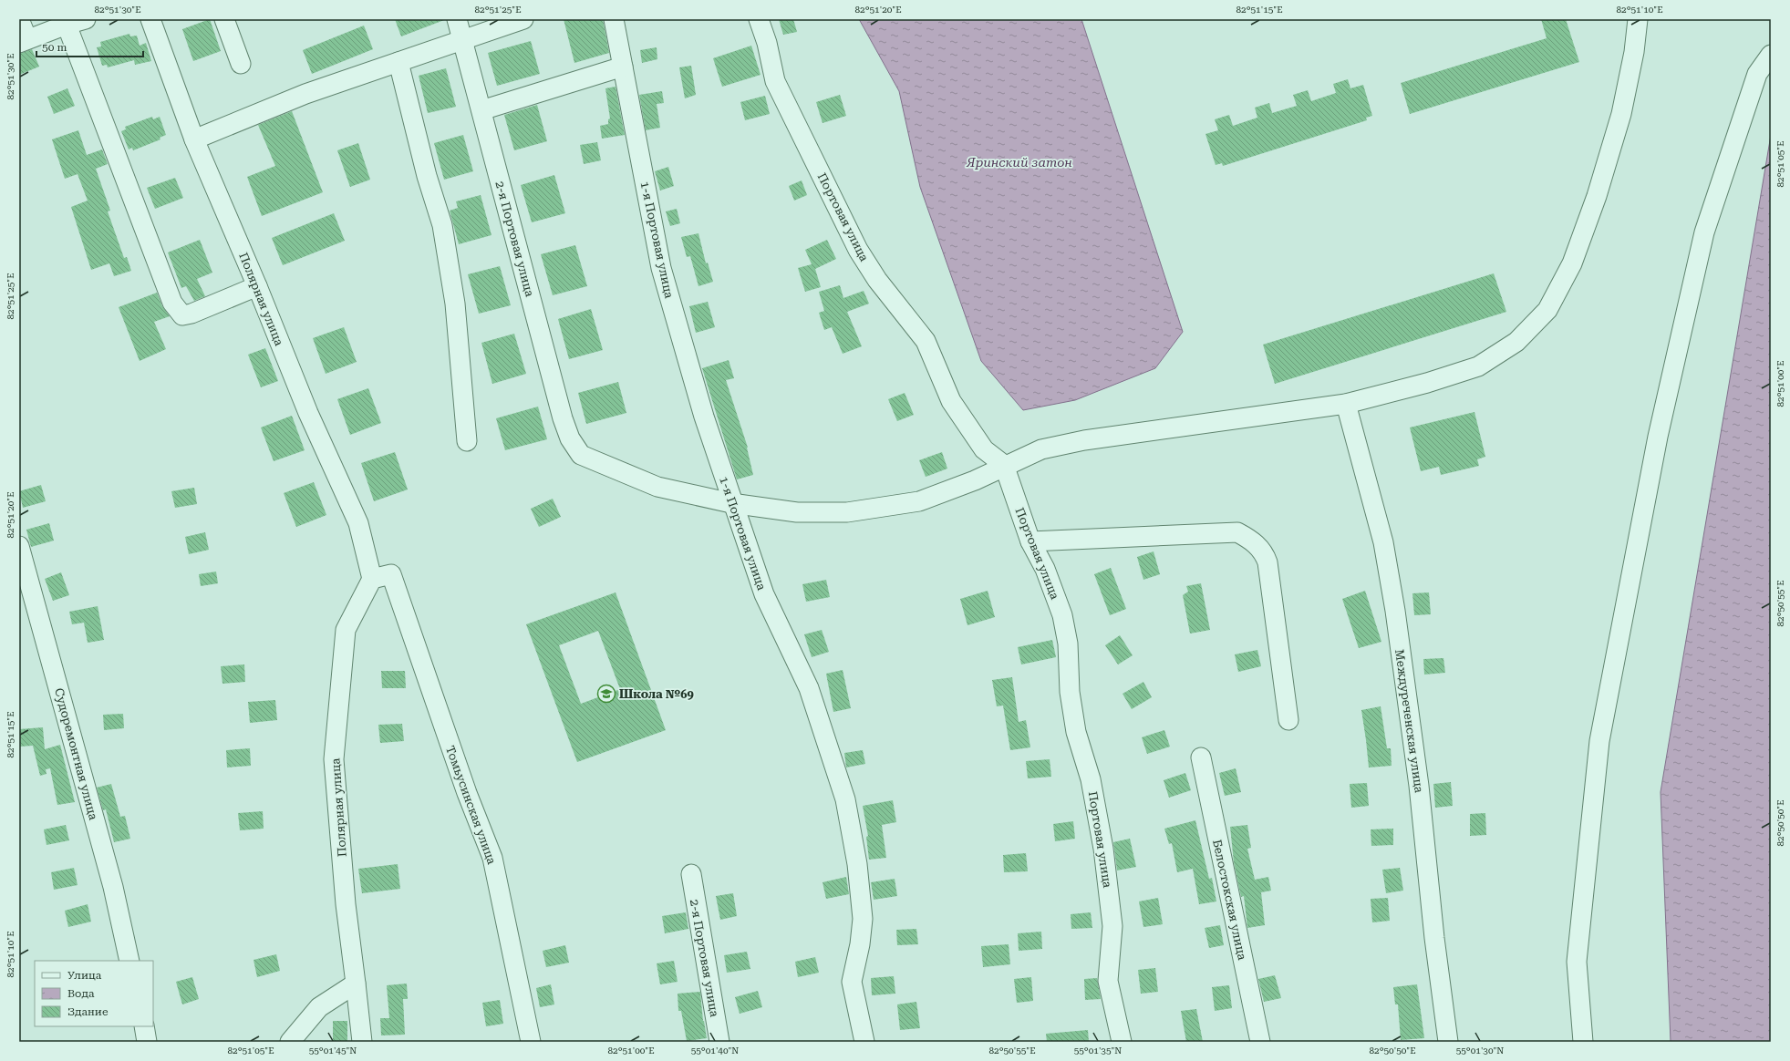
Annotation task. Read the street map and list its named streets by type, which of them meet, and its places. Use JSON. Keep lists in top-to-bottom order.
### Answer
{
  "streets": {
    "street": [
      "Портовая улица",
      "2-я Портовая улица",
      "1-я Портовая улица",
      "Полярная улица",
      "Междуреченская улица",
      "Судоремонтная улица",
      "Томьусинская улица",
      "Белостокская улица"
    ]
  },
  "crossings": [
    ["2-я Портовая улица", "1-я Портовая улица"],
    ["Полярная улица", "Томьусинская улица"]
  ],
  "water": ["Яринский затон"],
  "places": {
    "school or university": ["Школа №69"]
  },
  "legend": ["Улица", "Вода", "Здание"],
  "scale_bar": "50 m",
  "coordinates": [
    "82°51'30\"E",
    "82°51'25\"E",
    "82°51'20\"E",
    "82°51'15\"E",
    "82°51'10\"E",
    "82°51'05\"E",
    "82°51'00\"E",
    "82°50'55\"E",
    "82°50'50\"E",
    "55°01'45\"N",
    "55°01'40\"N",
    "55°01'35\"N",
    "55°01'30\"N"
  ]
}
